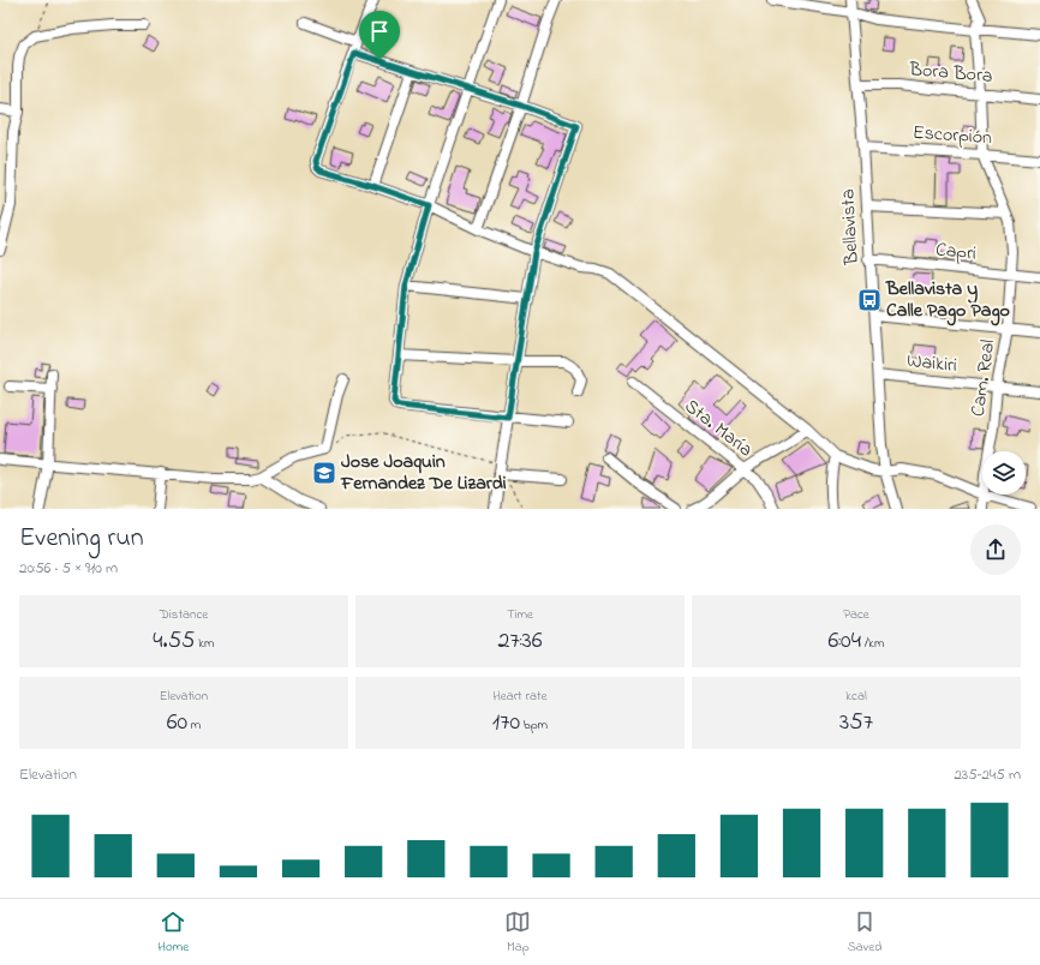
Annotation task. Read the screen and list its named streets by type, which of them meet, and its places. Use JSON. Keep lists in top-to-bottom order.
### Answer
{
  "streets": {
    "street": [
      "Bora Bora",
      "Escorpión",
      "Bellavista",
      "Capri",
      "Waikiri",
      "Cam. Real",
      "Sta. María"
    ]
  },
  "crossings": [
    ["Bora Bora", "Bellavista"],
    ["Bora Bora", "Cam. Real"],
    ["Escorpión", "Bellavista"],
    ["Escorpión", "Cam. Real"],
    ["Bellavista", "Capri"],
    ["Bellavista", "Waikiri"],
    ["Capri", "Cam. Real"],
    ["Waikiri", "Cam. Real"]
  ],
  "places": {
    "bus stop": ["Bellavista y Calle Pago Pago"],
    "school or university": ["Jose Joaquin Fernandez De Lizardi"]
  },
  "page": {
    "heading": ["Evening run", "20:56 · 5 × 910 m"],
    "stats": [
      ["Distance", "4.55 km"],
      ["Time", "27:36"],
      ["Pace", "6:04 /km"],
      ["Elevation", "60 m"],
      ["Heart rate", "170 bpm"],
      ["kcal", "357"]
    ],
    "chart": ["Elevation", "235–245 m"],
    "tabs": ["Home", "Map", "Saved"]
  }
}
